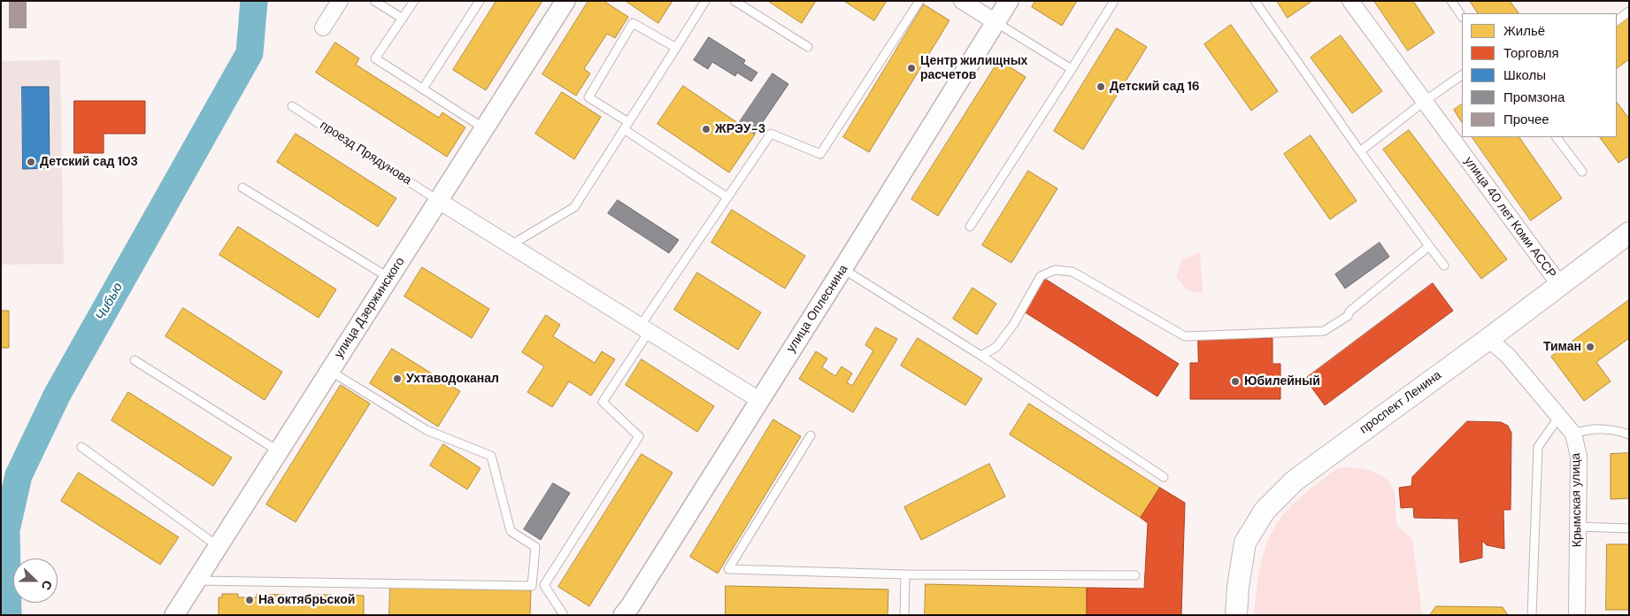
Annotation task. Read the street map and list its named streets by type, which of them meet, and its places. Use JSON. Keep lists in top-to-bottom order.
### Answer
{
  "streets": {
    "main road": ["проспект Ленина"],
    "street": [
      "улица 40 лет Коми АССР",
      "улица Дзержинского",
      "улица Оплеснина",
      "Крымская улица"
    ],
    "lane": ["проезд Прядунова"]
  },
  "crossings": [
    ["проезд Прядунова", "улица Дзержинского"],
    ["улица 40 лет Коми АССР", "проспект Ленина"]
  ],
  "water": ["Чибью"],
  "places": [
    "Центр жилищных расчетов",
    "Детский сад 16",
    "ЖРЭУ-3",
    "Детский сад 103",
    "Тиман",
    "Ухтаводоканал",
    "Юбилейный",
    "На октябрьской"
  ],
  "legend": [
    "Жильё",
    "Торговля",
    "Школы",
    "Промзона",
    "Прочее"
  ],
  "north": "right"
}
